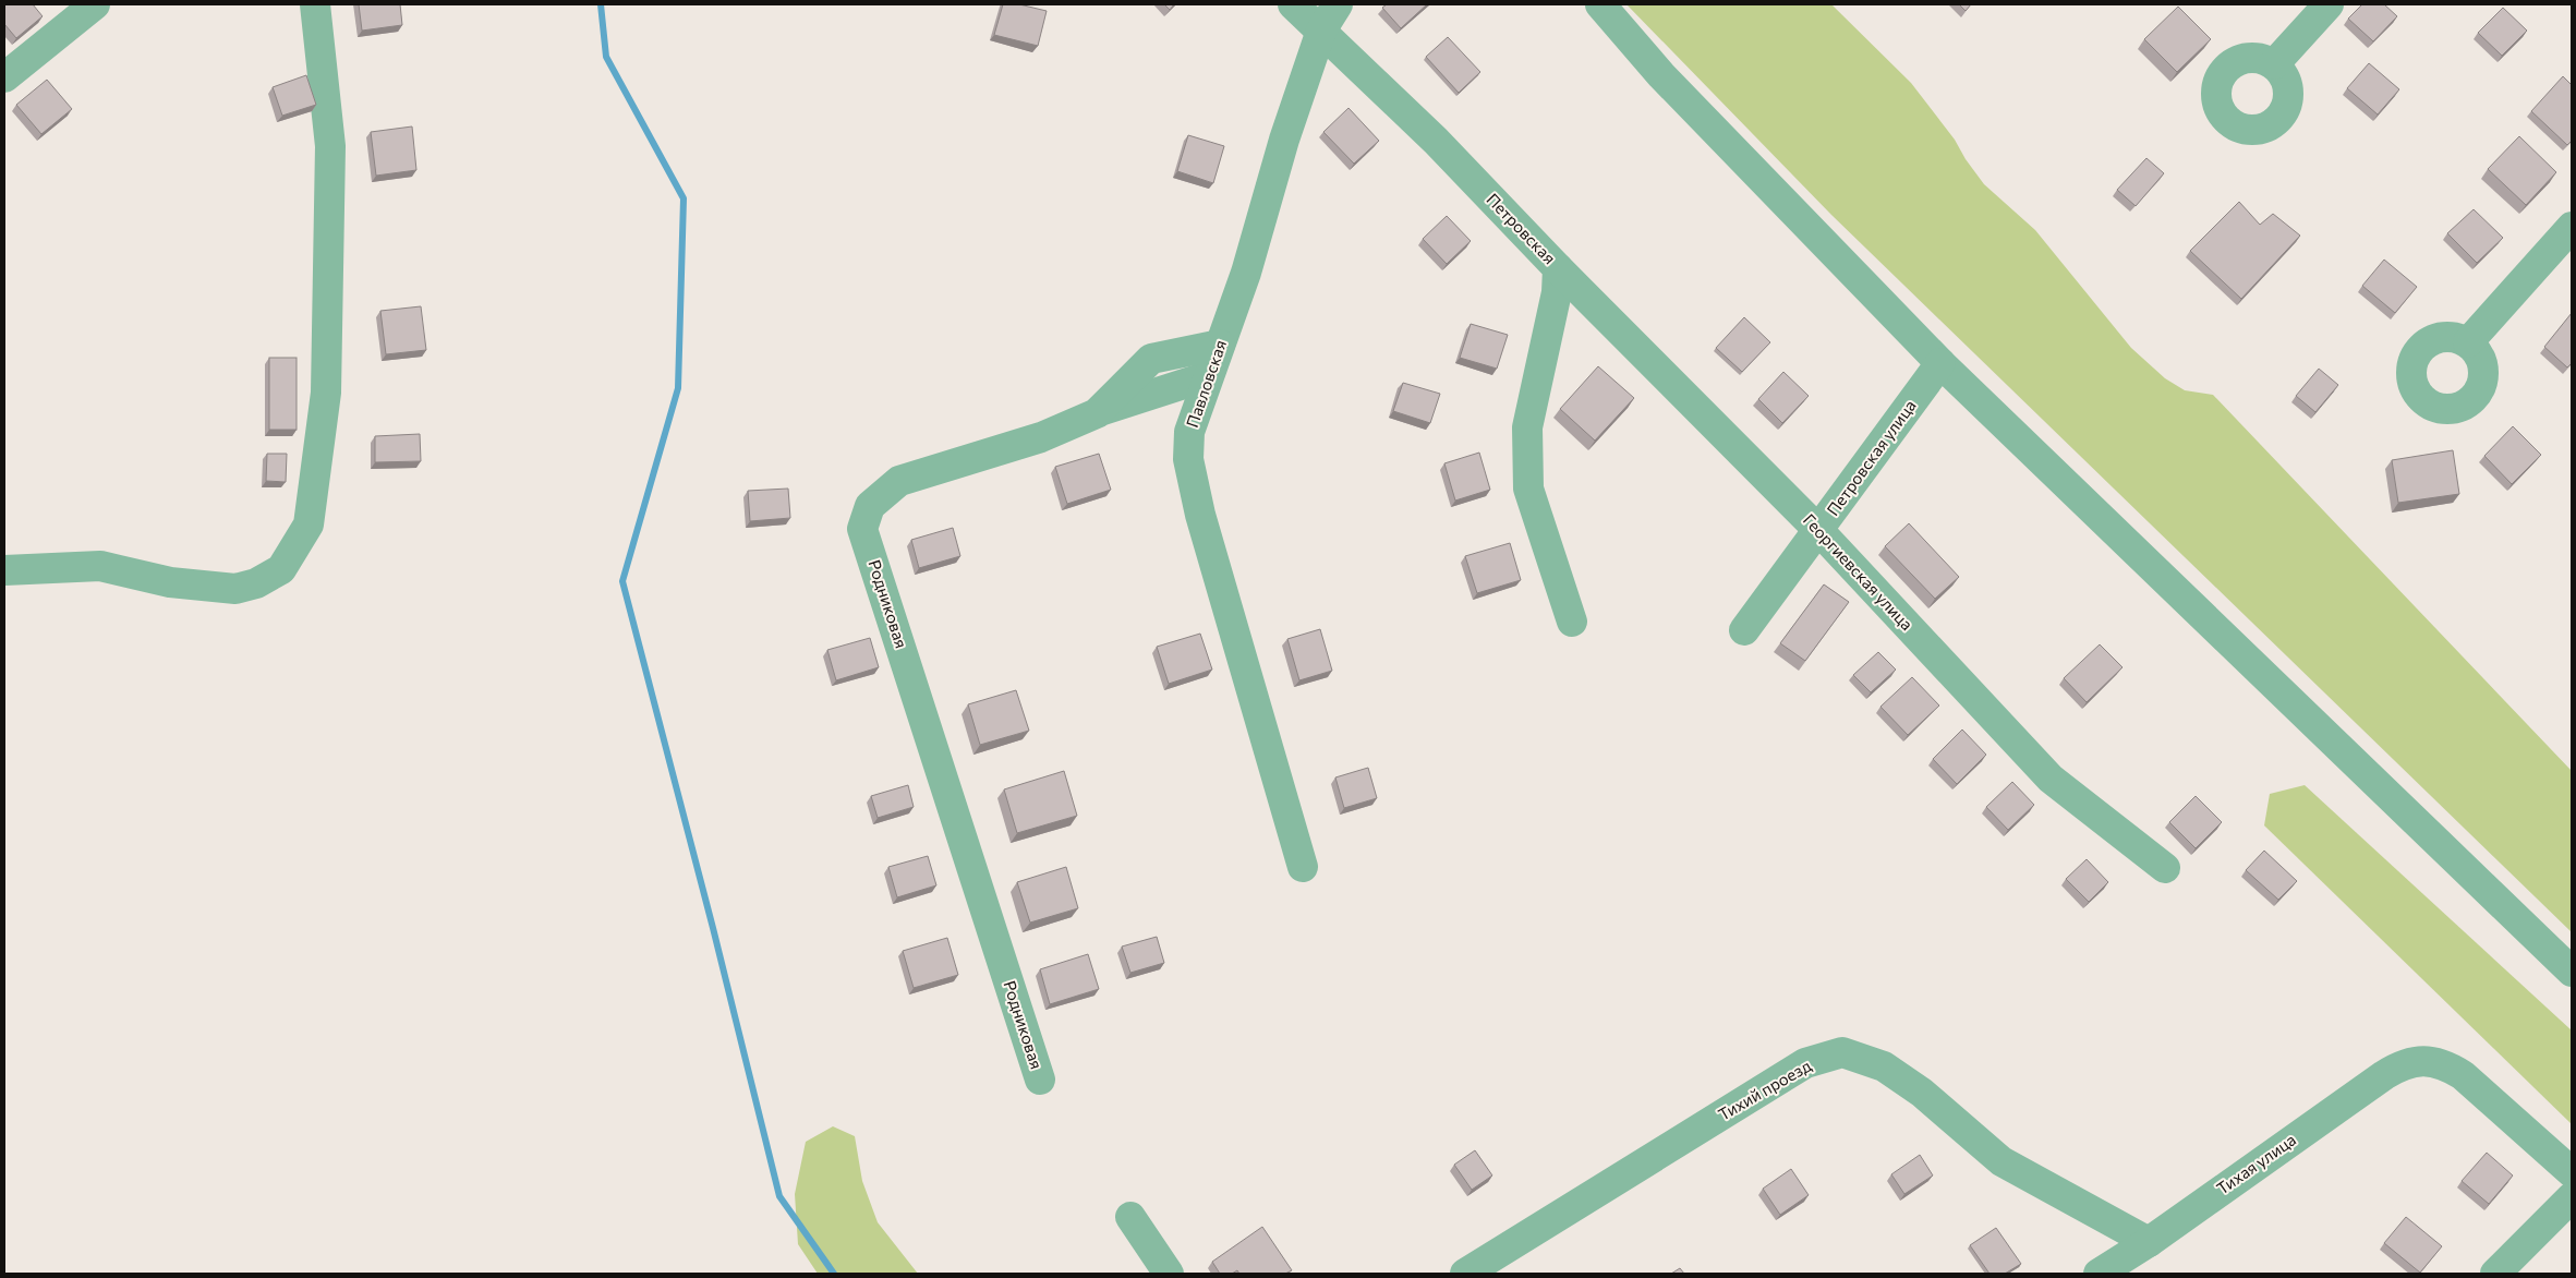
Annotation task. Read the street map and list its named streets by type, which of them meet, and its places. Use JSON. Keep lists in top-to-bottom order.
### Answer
{
  "streets": {
    "street": [
      "Петровская",
      "Павловская",
      "Петровская улица",
      "Георгиевская улица",
      "Родниковая",
      "Тихий проезд",
      "Тихая улица"
    ]
  },
  "crossings": [
    ["Петровская", "Павловская"],
    ["Петровская", "Георгиевская улица"],
    ["Павловская", "Родниковая"],
    ["Петровская улица", "Георгиевская улица"],
    ["Тихий проезд", "Тихая улица"]
  ]
}
